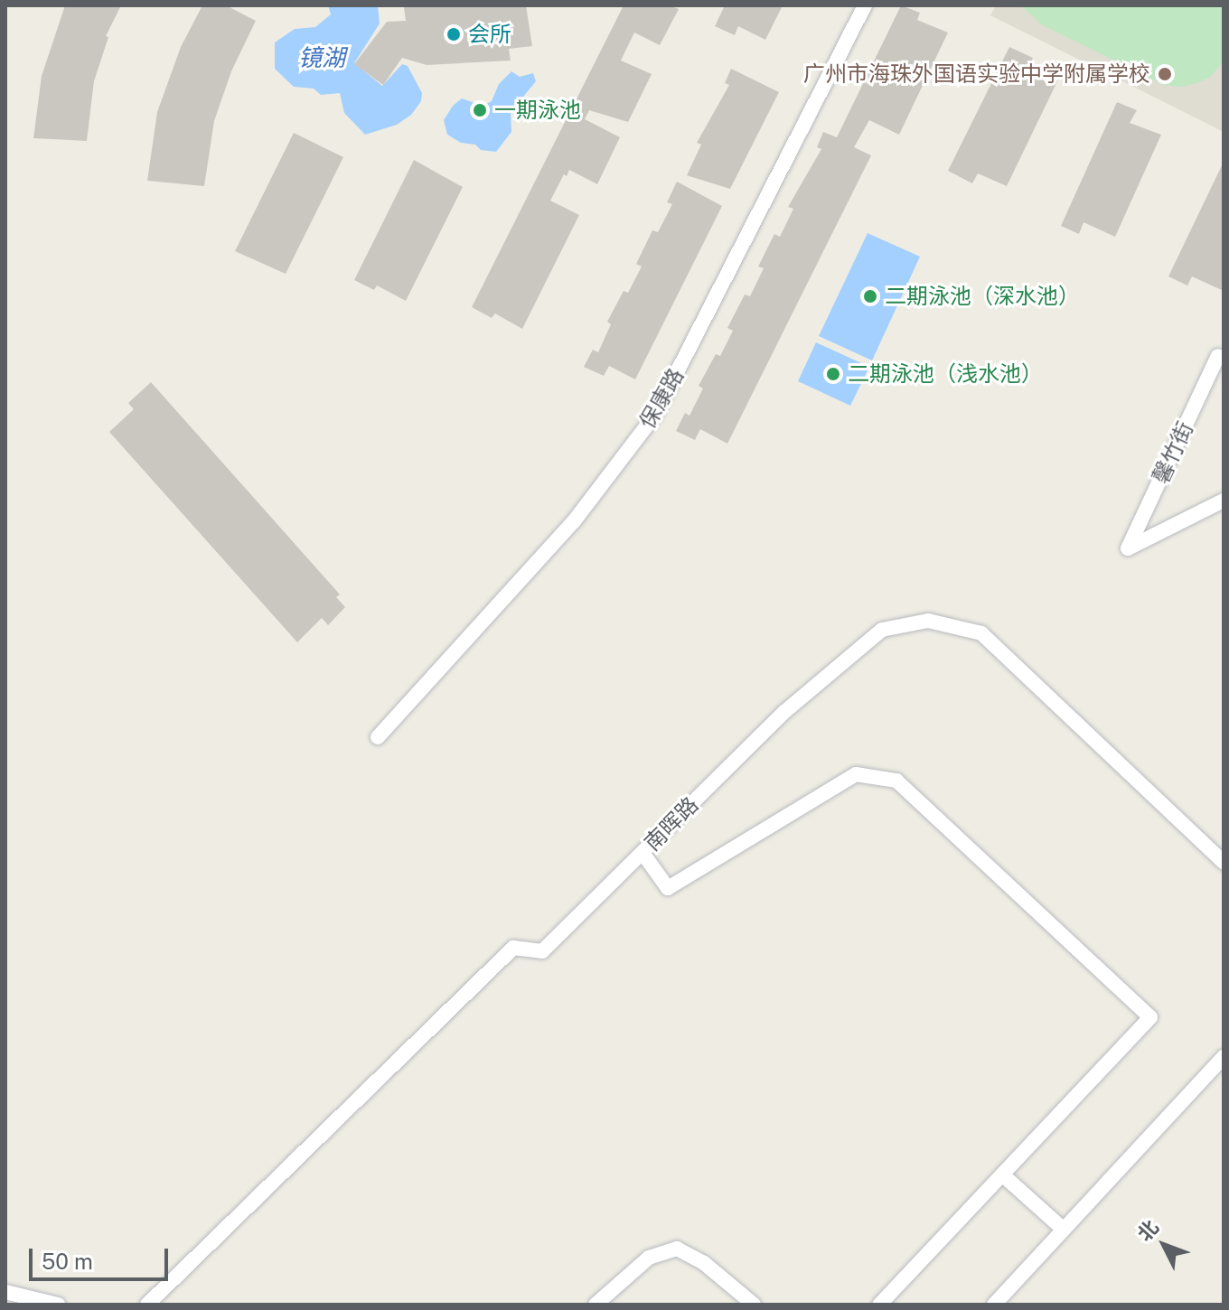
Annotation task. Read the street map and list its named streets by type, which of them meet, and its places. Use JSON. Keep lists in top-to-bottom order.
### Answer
{
  "streets": {
    "street": ["保康路", "馨竹街", "南晖路"]
  },
  "water": ["镜湖"],
  "places": [
    "会所",
    "广州市海珠外国语实验中学附属学校",
    "一期泳池",
    "二期泳池（深水池）",
    "二期泳池（浅水池）"
  ],
  "scale_bar": "50 m",
  "north": "top left"
}
